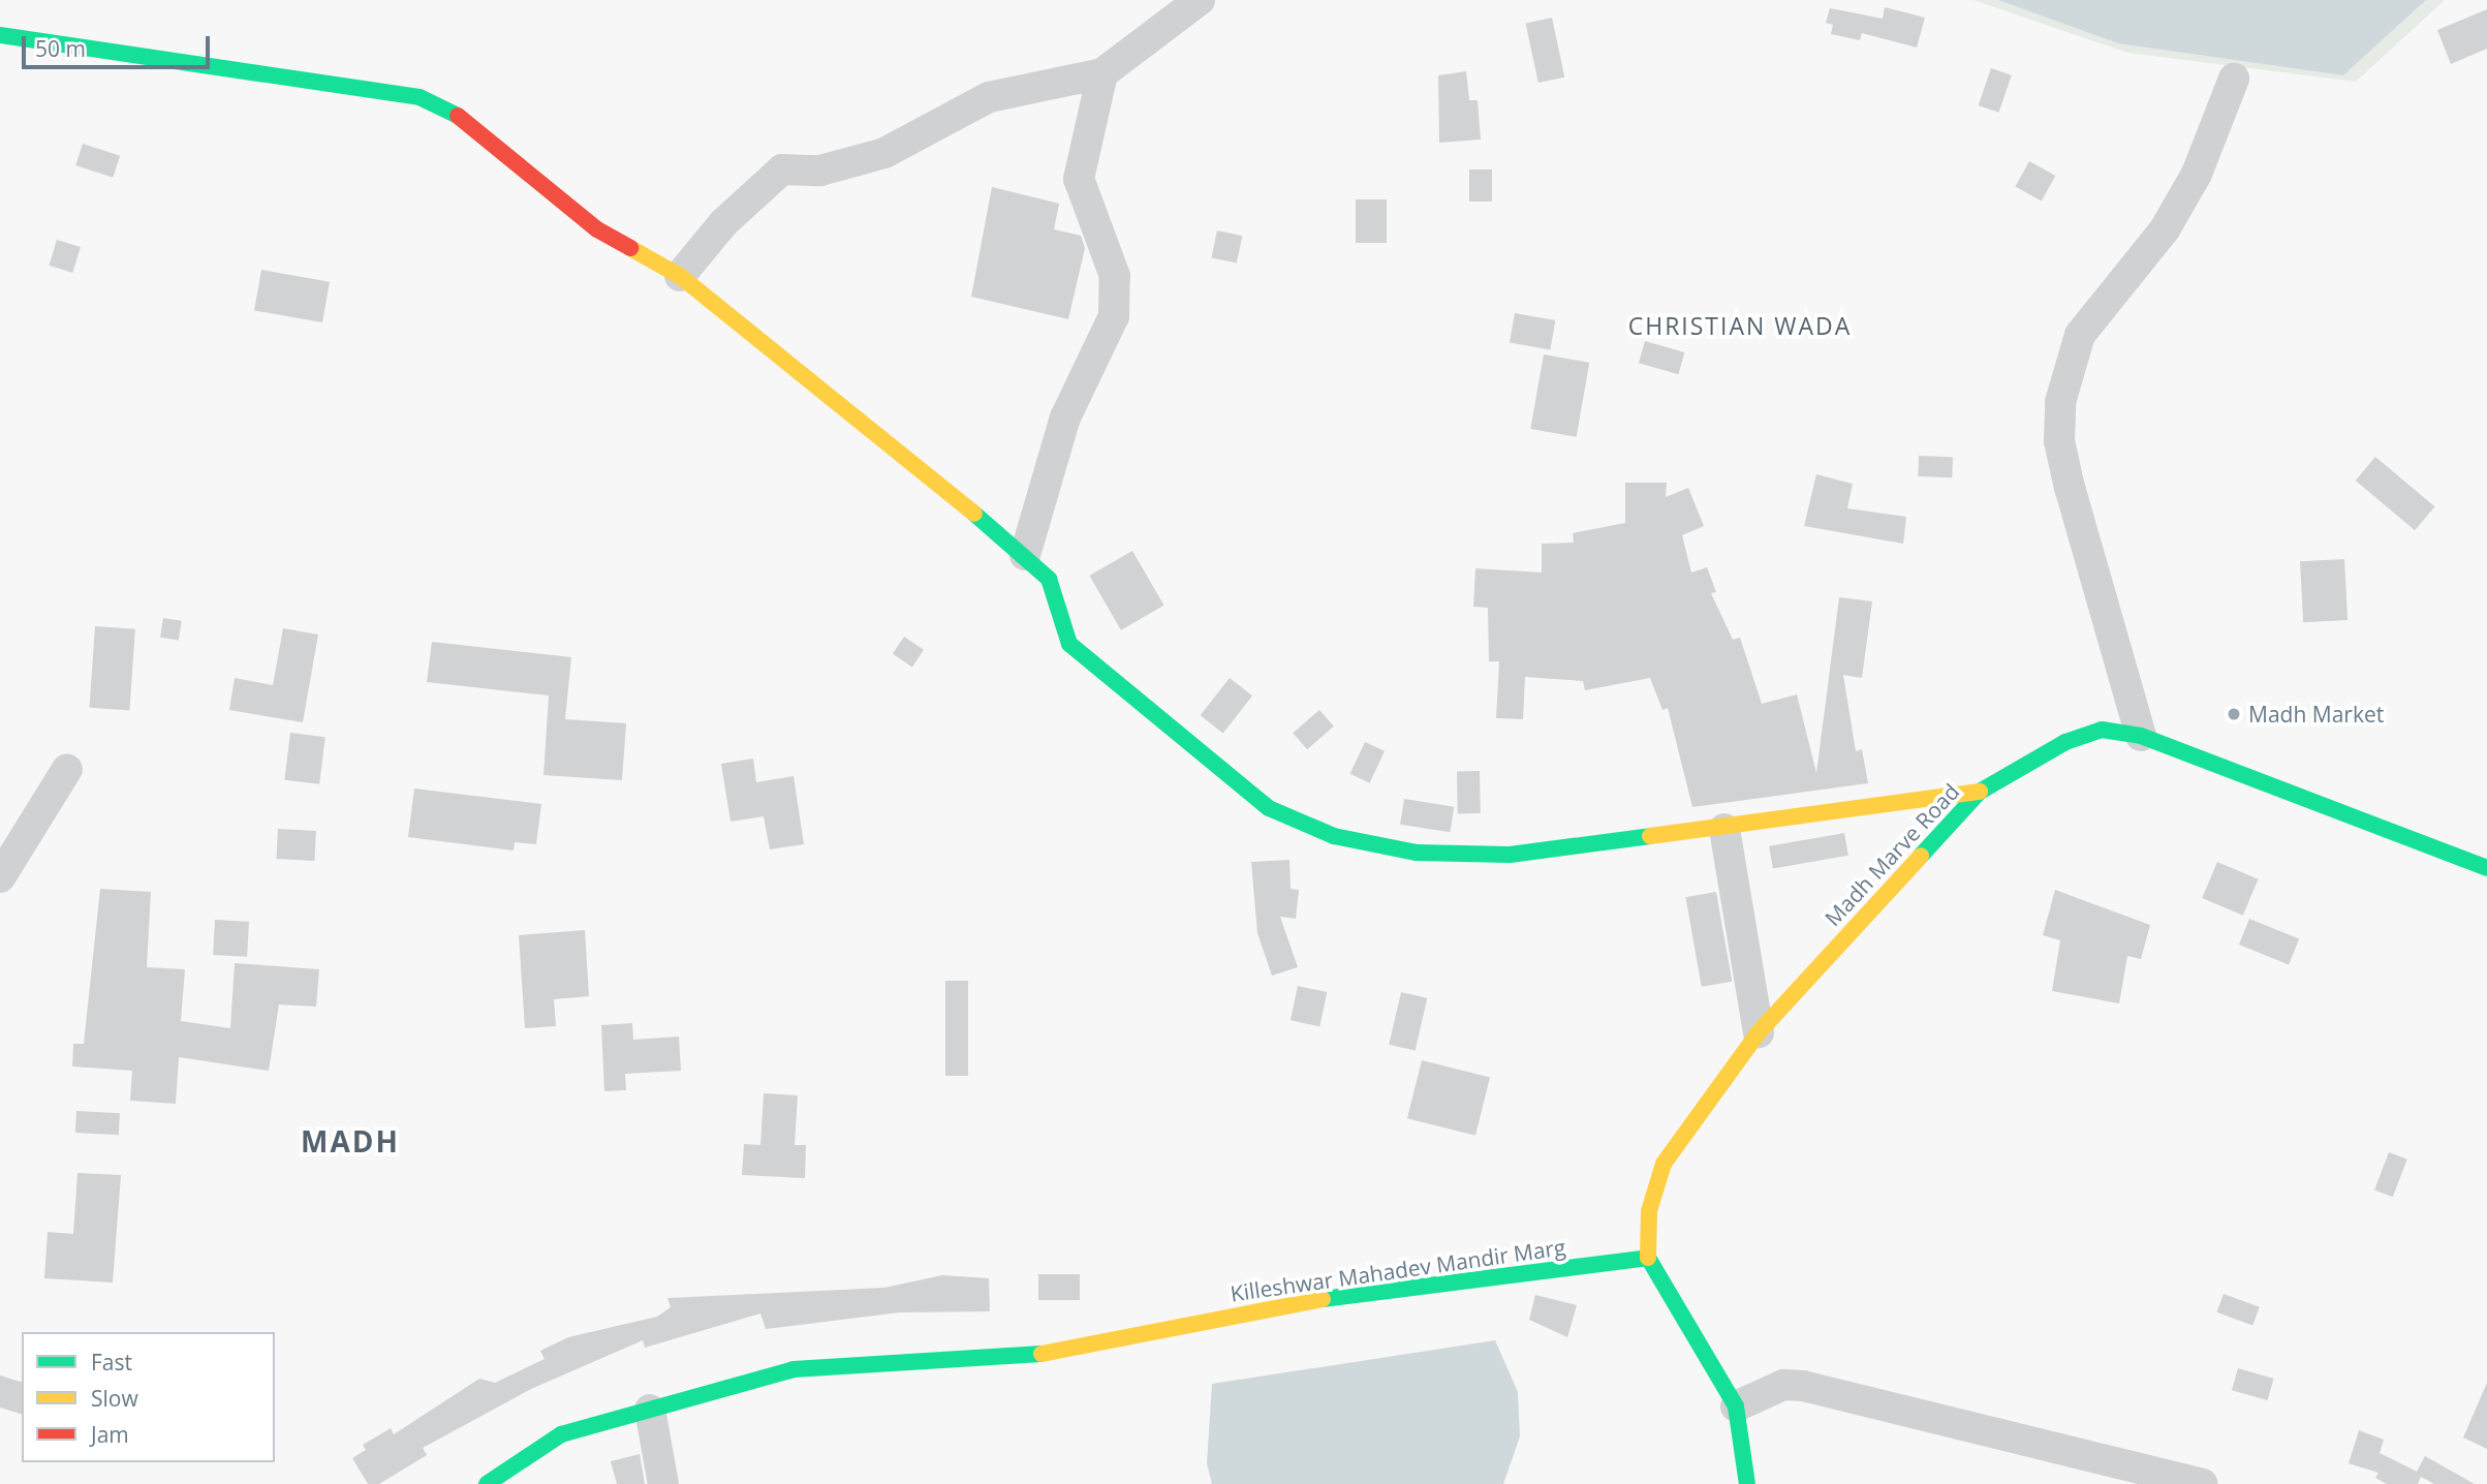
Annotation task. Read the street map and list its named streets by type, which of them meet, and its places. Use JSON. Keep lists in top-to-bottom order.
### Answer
{
  "streets": {
    "street": ["Madh Marve Road", "Killeshwar Mahadev Mandir Marg"]
  },
  "crossings": [
    ["Madh Marve Road", "Killeshwar Mahadev Mandir Marg"]
  ],
  "districts": ["CHRISTIAN WADA", "MADH"],
  "places": ["Madh Market"],
  "legend": ["Fast", "Slow", "Jam"],
  "scale_bar": "50 m"
}
